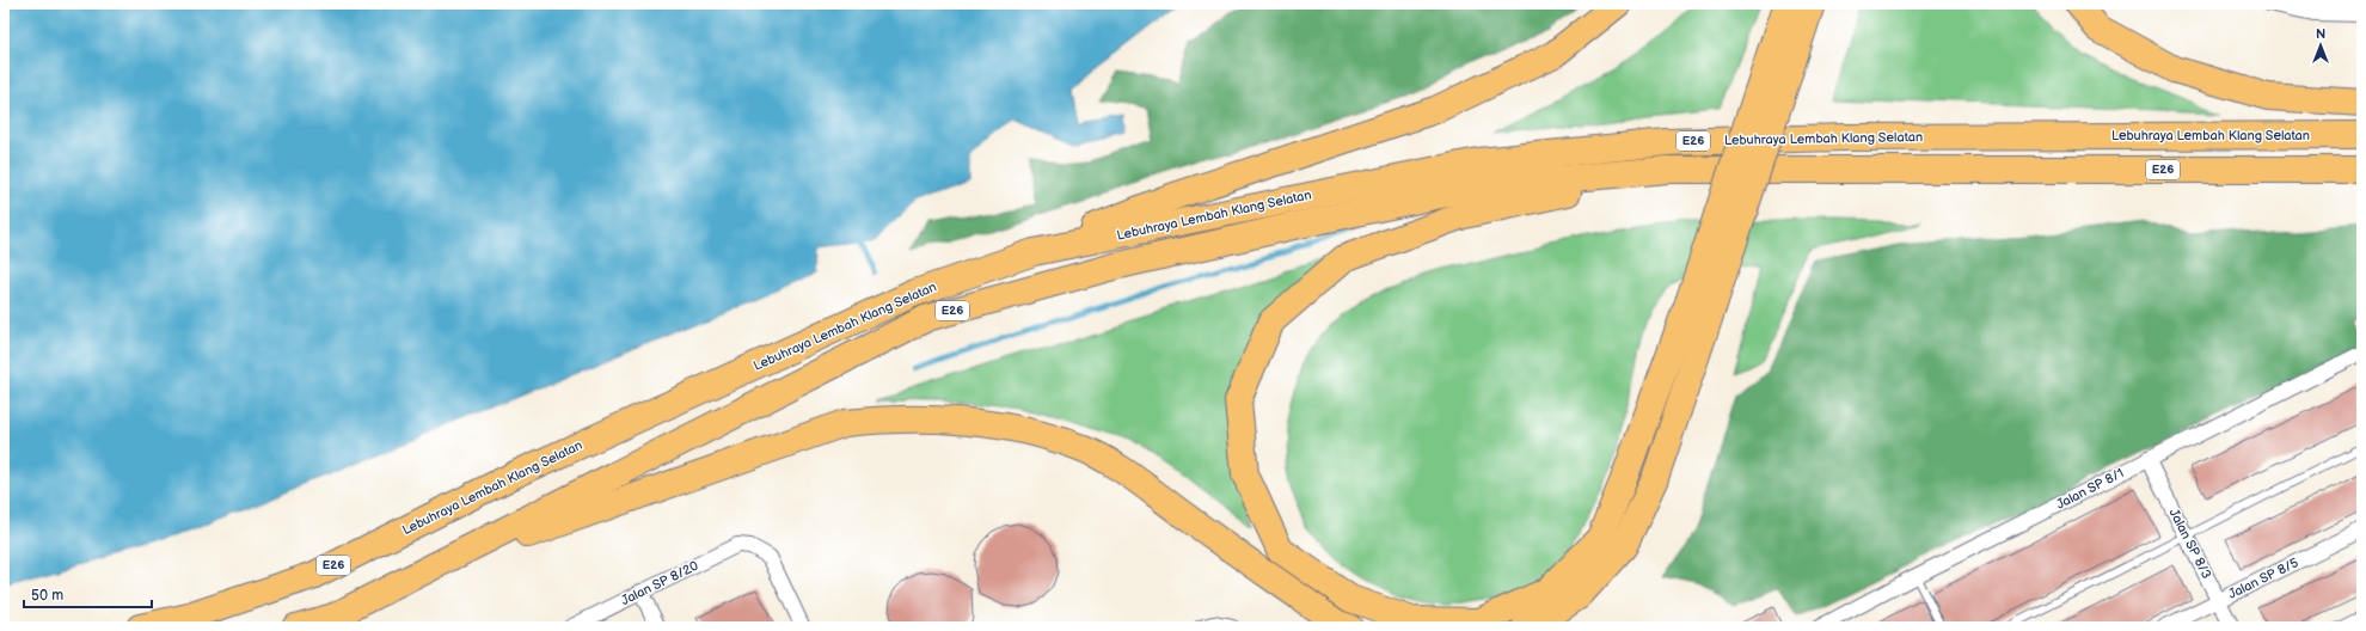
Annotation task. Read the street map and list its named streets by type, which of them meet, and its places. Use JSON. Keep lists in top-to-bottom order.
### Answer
{
  "streets": {
    "highway": ["Lebuhraya Lembah Klang Selatan", "E26"],
    "street": [
      "Jalan SP 8/1",
      "Jalan SP 8/3",
      "Jalan SP 8/5",
      "Jalan SP 8/20"
    ]
  },
  "crossings": [
    ["Jalan SP 8/1", "Jalan SP 8/3"],
    ["Jalan SP 8/3", "Jalan SP 8/5"]
  ],
  "scale_bar": "50 m",
  "north": "top"
}
